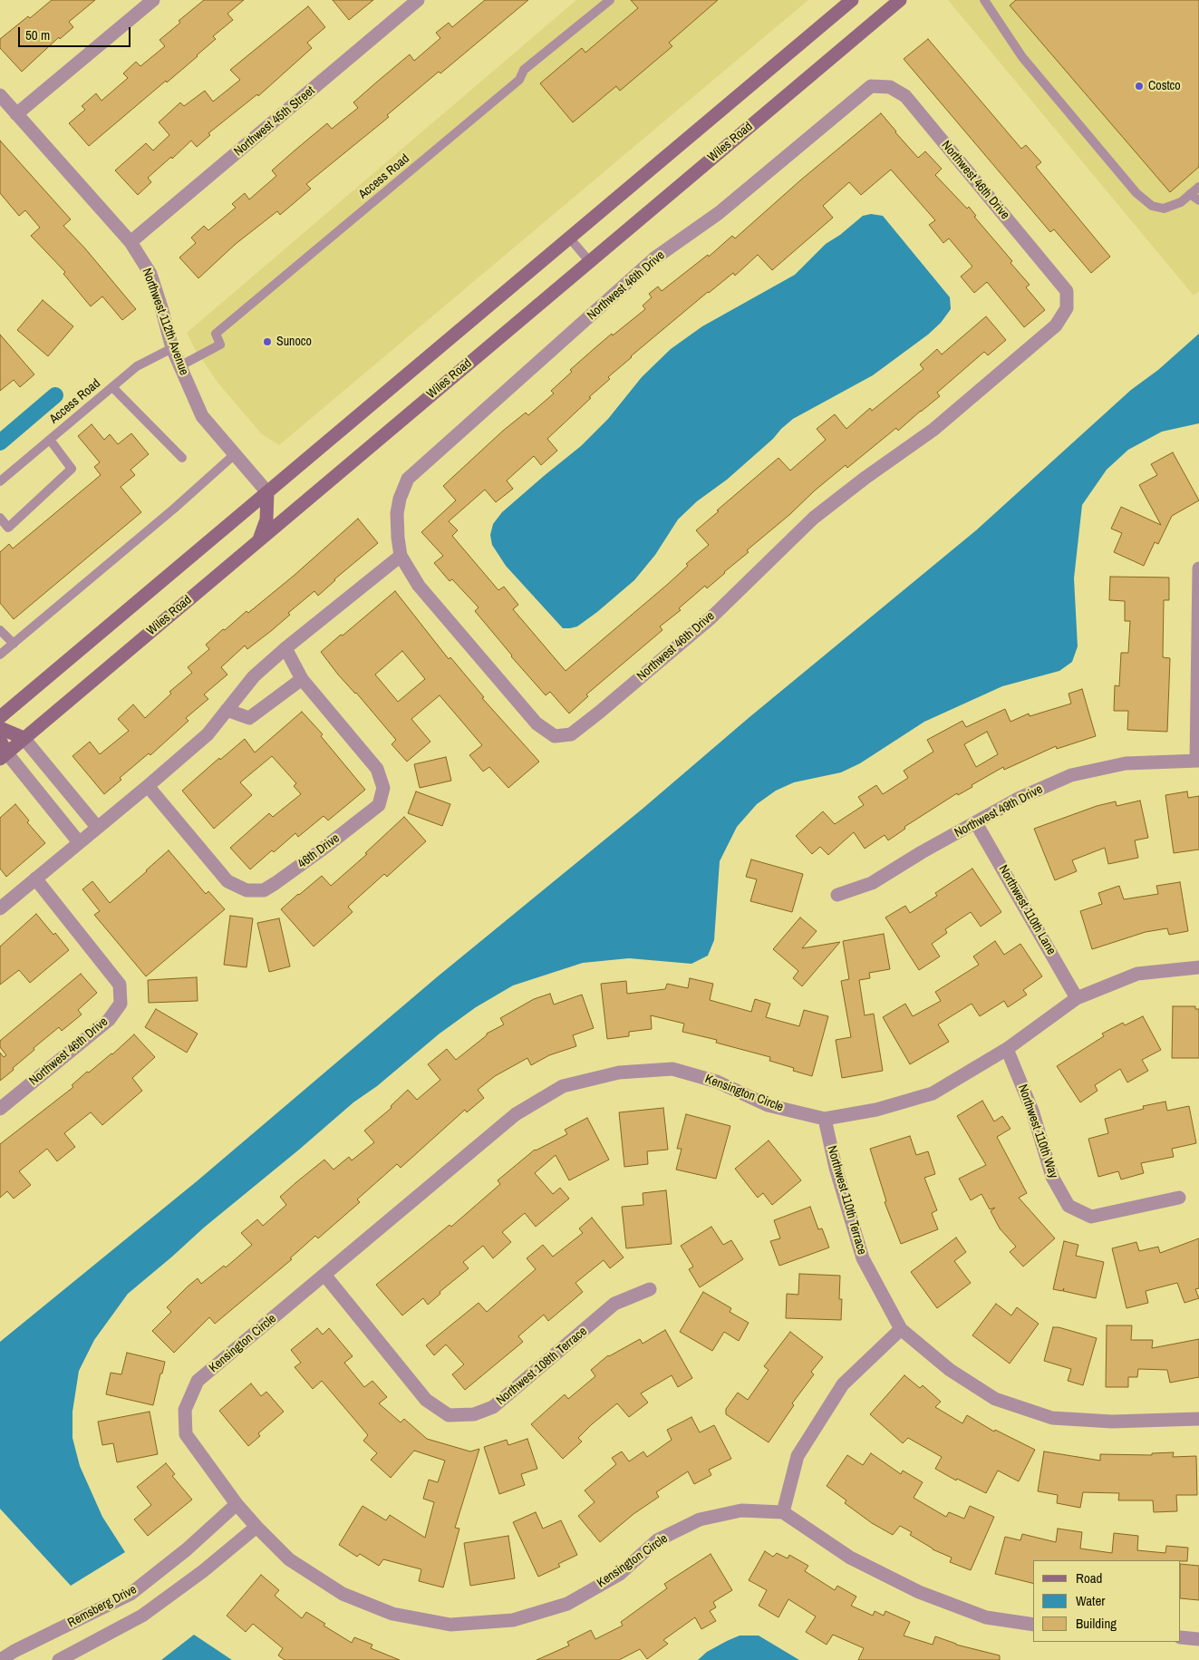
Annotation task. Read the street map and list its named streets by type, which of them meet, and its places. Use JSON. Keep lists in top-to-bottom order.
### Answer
{
  "streets": {
    "main road": ["Wiles Road"],
    "street": [
      "Northwest 45th Street",
      "Northwest 46th Drive",
      "Northwest 112th Avenue",
      "Northwest 49th Drive",
      "46th Drive",
      "Northwest 110th Lane",
      "Kensington Circle",
      "Northwest 110th Way",
      "Northwest 110th Terrace",
      "Northwest 108th Terrace",
      "Remsberg Drive"
    ],
    "lane": ["Access Road"]
  },
  "crossings": [
    ["Northwest 45th Street", "Northwest 112th Avenue"],
    ["Access Road", "Northwest 112th Avenue"],
    ["Northwest 49th Drive", "Northwest 110th Lane"],
    ["Northwest 110th Lane", "Kensington Circle"],
    ["Kensington Circle", "Northwest 110th Way"],
    ["Kensington Circle", "Northwest 110th Terrace"],
    ["Kensington Circle", "Northwest 108th Terrace"],
    ["Kensington Circle", "Remsberg Drive"]
  ],
  "places": ["Costco", "Sunoco"],
  "legend": ["Road", "Water", "Building"],
  "scale_bar": "50 m"
}
